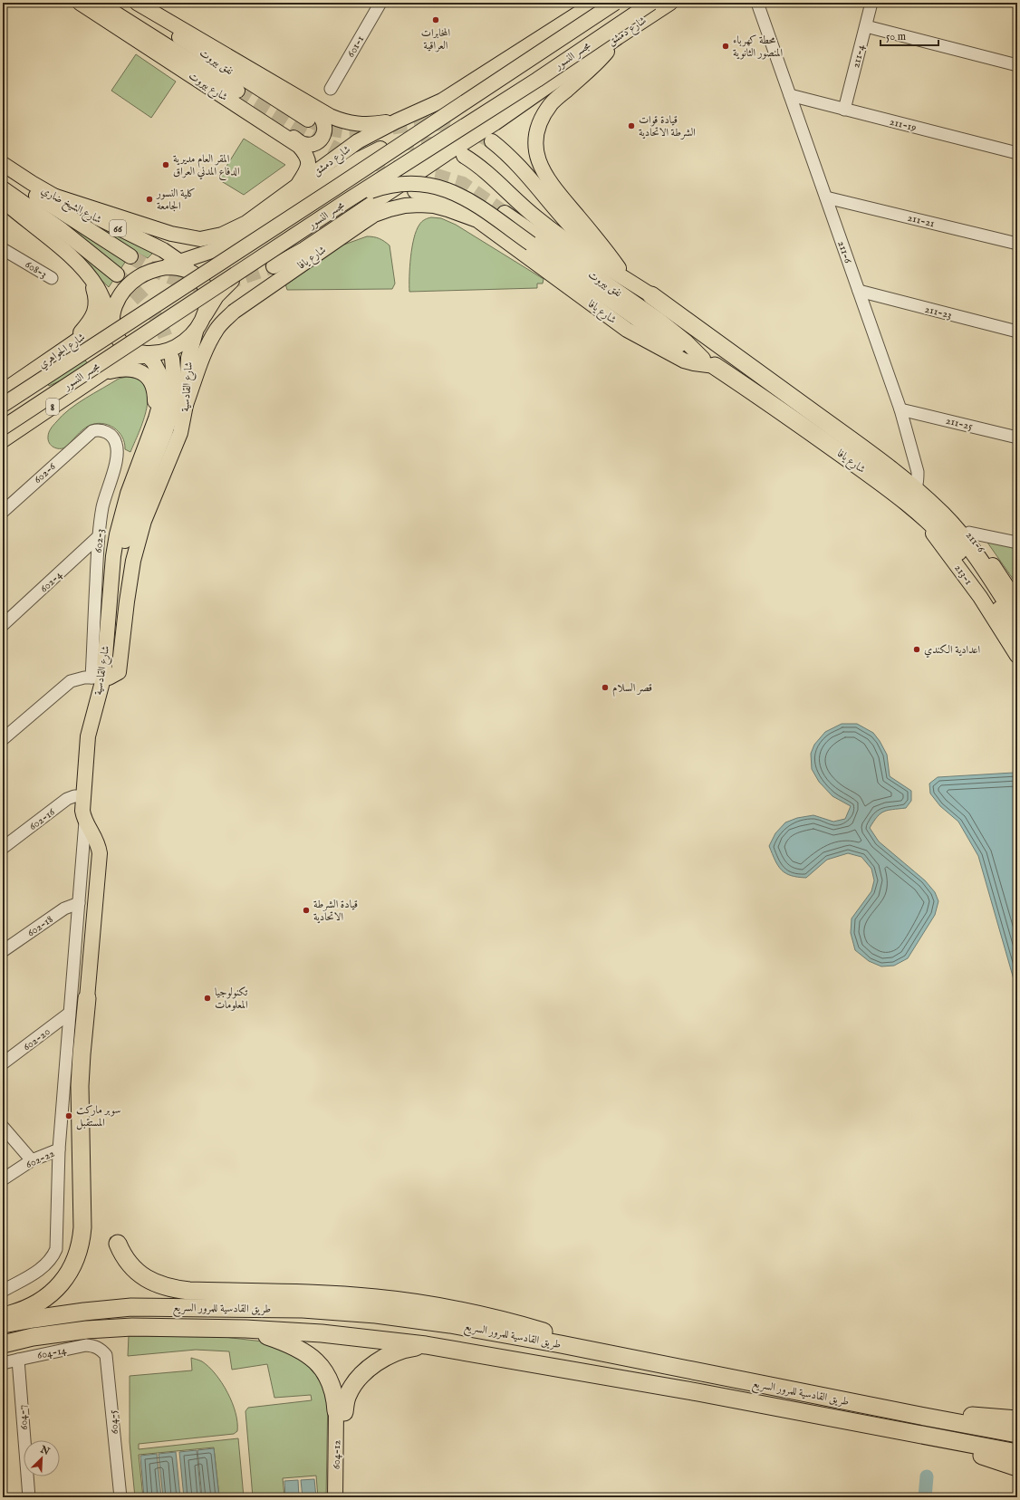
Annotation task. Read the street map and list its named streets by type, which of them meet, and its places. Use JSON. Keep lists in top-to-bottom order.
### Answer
{
  "streets": {
    "highway": ["شارع يافا", "طريق القادسية للمرور السريع"],
    "main road": [
      "شارع دمشق",
      "مجسر النسور",
      "نفق بيروت",
      "شارع بيروت",
      "شارع الشيخ ضاري",
      "66",
      "211-6",
      "شارع الجواهري",
      "شارع القادسية",
      "8",
      "213-1",
      "604-12"
    ],
    "street": [
      "601-1",
      "211-4",
      "211-19",
      "211-21",
      "608-3",
      "211-23",
      "211-25",
      "602-6",
      "602-3",
      "602-4",
      "602-16",
      "602-18",
      "602-20",
      "602-22",
      "604-14",
      "604-7",
      "604-5"
    ]
  },
  "crossings": [
    ["شارع دمشق", "شارع بيروت"],
    ["شارع دمشق", "شارع الشيخ ضاري"],
    ["211-4", "211-19"],
    ["نفق بيروت", "شارع يافا"],
    ["211-19", "211-6"],
    ["شارع الشيخ ضاري", "شارع الجواهري"],
    ["شارع الشيخ ضاري", "شارع القادسية"],
    ["شارع الشيخ ضاري", "8"],
    ["211-21", "211-6"],
    ["211-6", "شارع يافا"],
    ["211-6", "211-23"],
    ["211-6", "211-25"],
    ["211-6", "213-1"],
    ["شارع يافا", "شارع القادسية"],
    ["شارع يافا", "213-1"],
    ["شارع الجواهري", "شارع القادسية"],
    ["شارع الجواهري", "8"],
    ["شارع القادسية", "8"],
    ["شارع القادسية", "602-3"],
    ["شارع القادسية", "602-16"],
    ["602-6", "602-3"],
    ["602-3", "602-4"],
    ["604-14", "604-7"],
    ["604-14", "604-5"]
  ],
  "places": [
    "المخابرات العراقية",
    "محطة كهرباء المنصور الثانوية",
    "قيادة قوات الشرطة الاتحادية",
    "المقر العام مديرية الدفاع المدني العراق",
    "كلية النسور الجامعة",
    "اعدادية الكندي",
    "قصر السلام",
    "قيادة الشرطة الاتحادية",
    "تكنولوجيا المعلومات",
    "سوبر ماركت المستقبل"
  ],
  "scale_bar": "50 m",
  "north": "top right"
}
